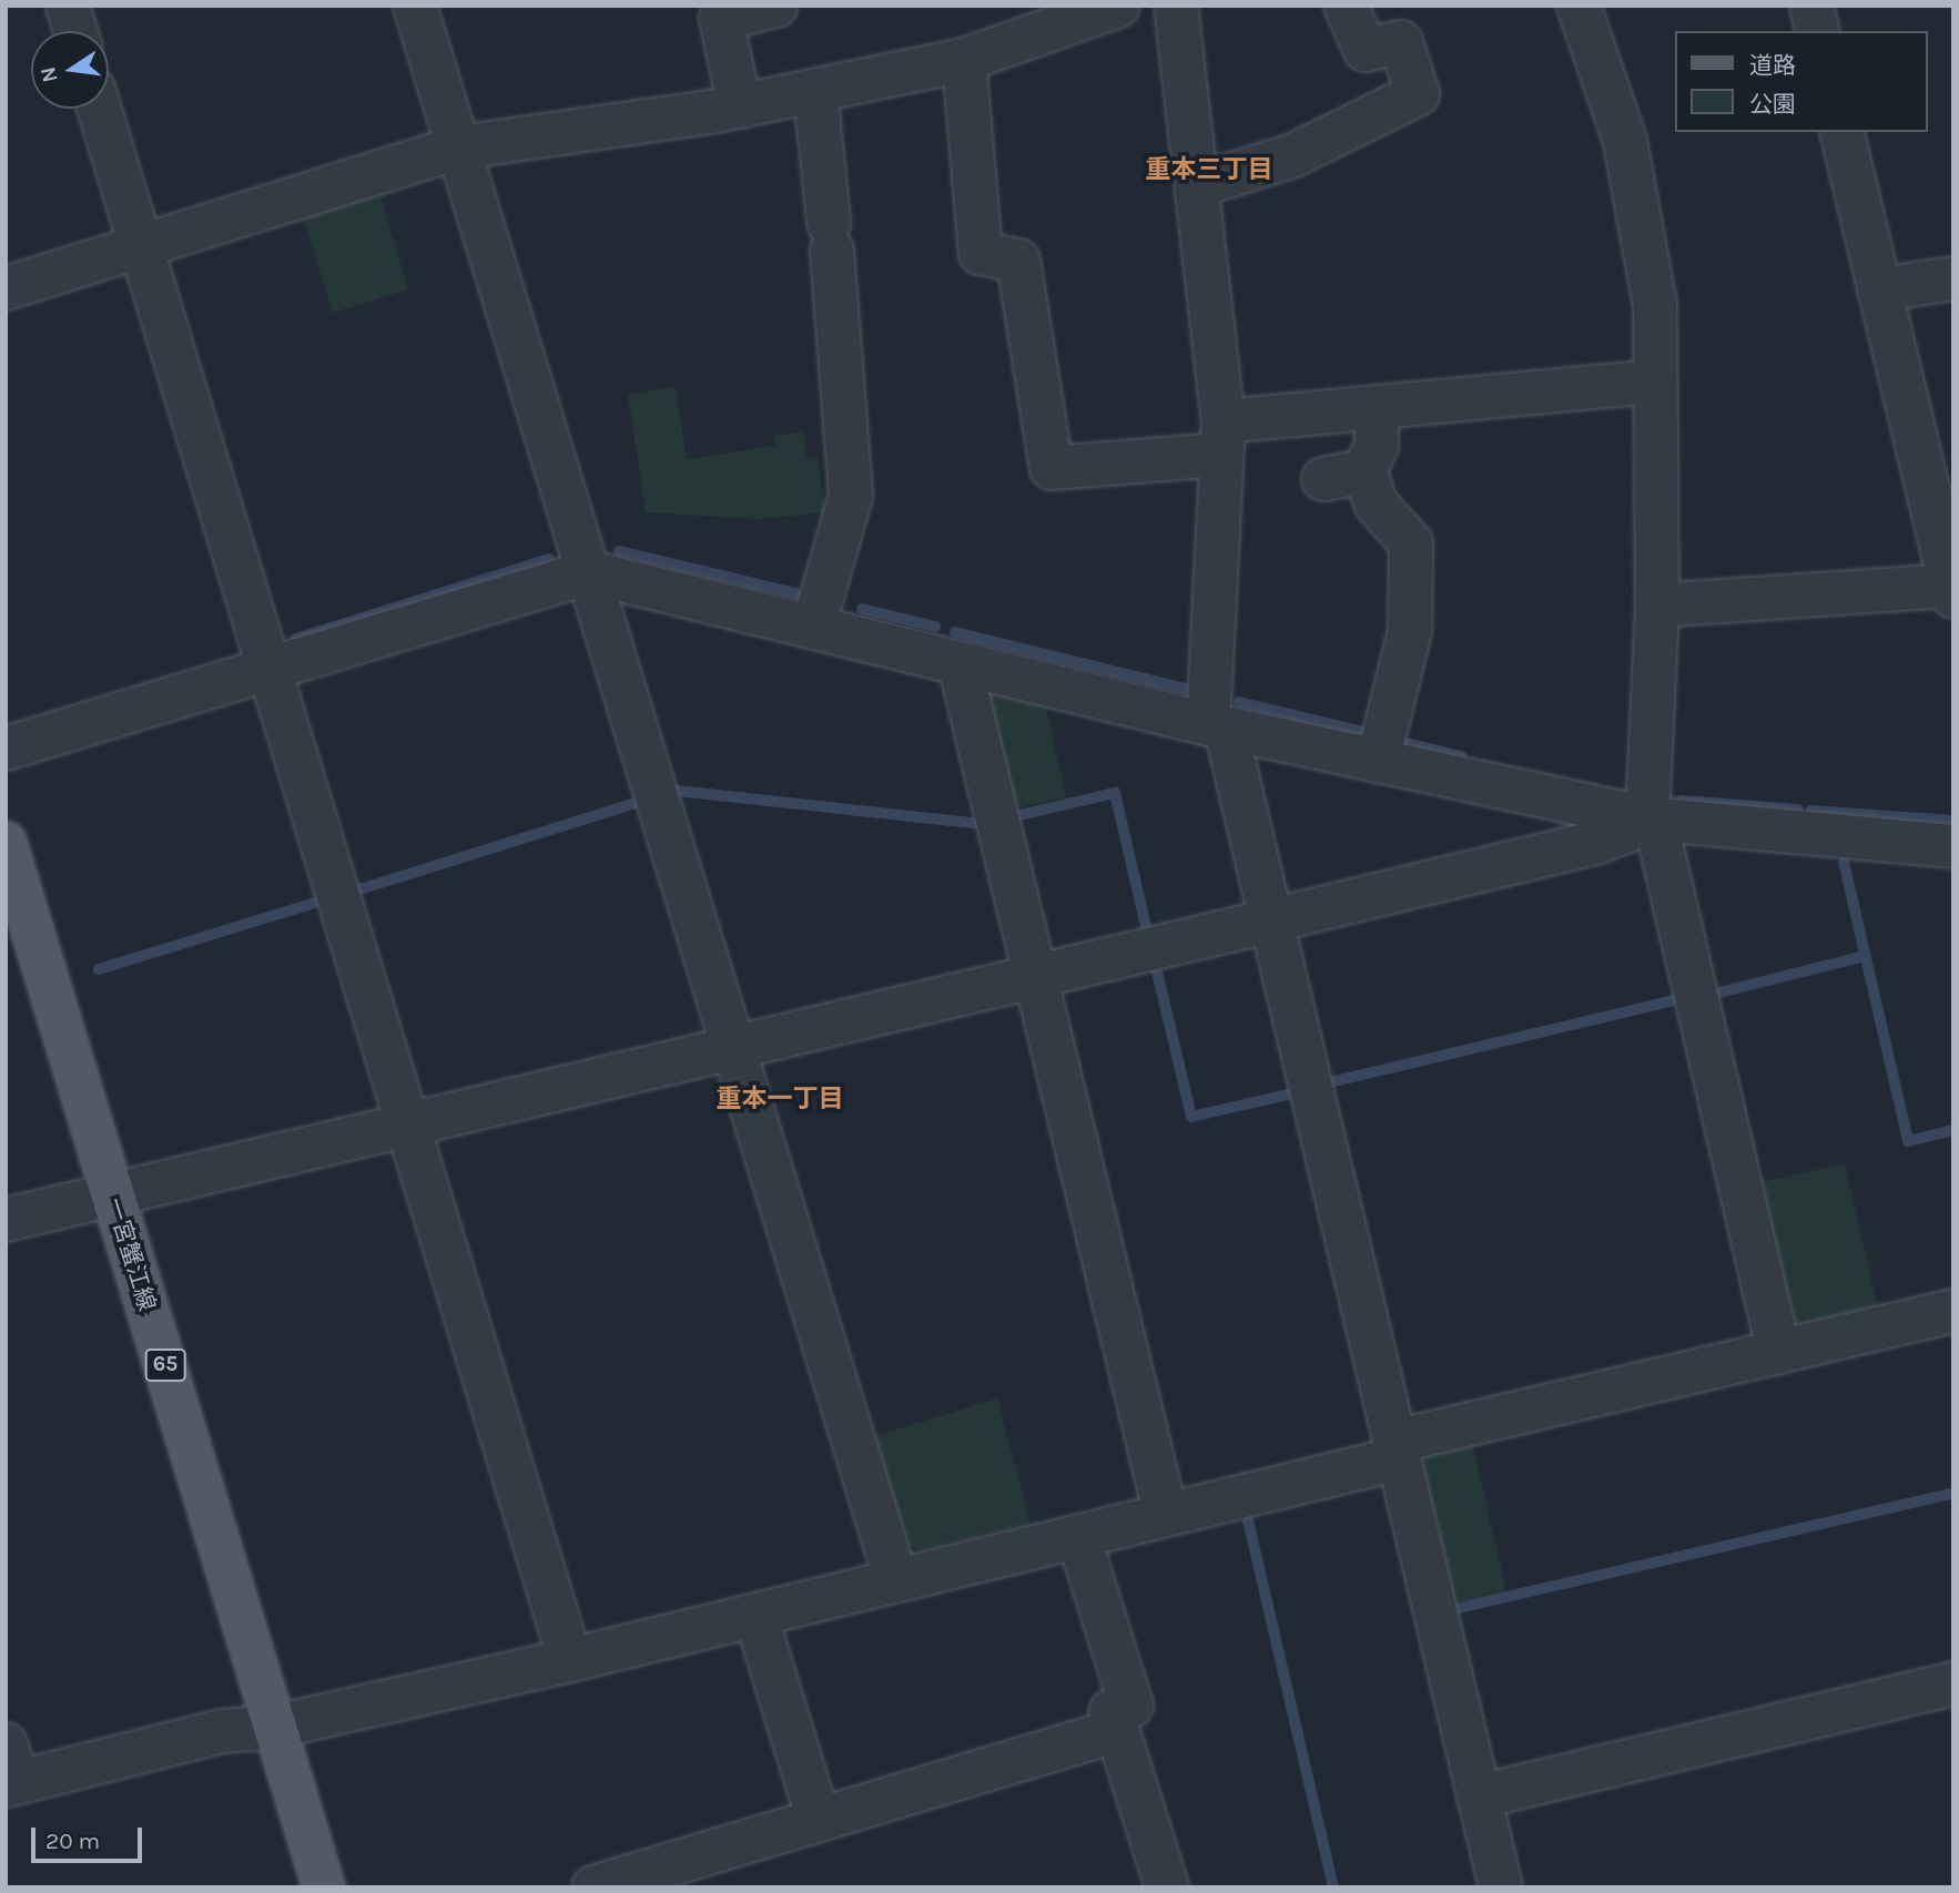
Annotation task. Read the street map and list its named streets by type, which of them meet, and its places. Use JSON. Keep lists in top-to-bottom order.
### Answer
{
  "streets": {
    "main road": ["一宮蟹江線", "65"]
  },
  "districts": ["重本三丁目", "重本一丁目"],
  "legend": ["道路", "公園"],
  "scale_bar": "20 m",
  "north": "left"
}
